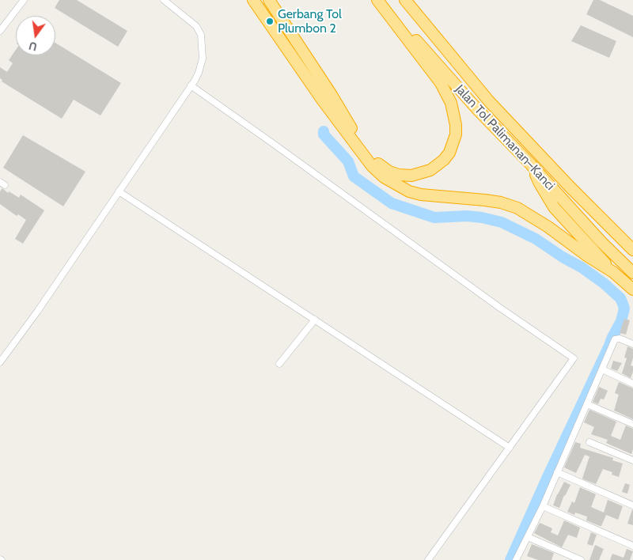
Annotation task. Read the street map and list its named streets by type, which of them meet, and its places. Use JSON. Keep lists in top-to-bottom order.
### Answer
{
  "streets": {
    "highway": ["Jalan Tol Palimanan–Kanci"]
  },
  "places": ["Gerbang Tol Plumbon 2"],
  "north": "bottom"
}
